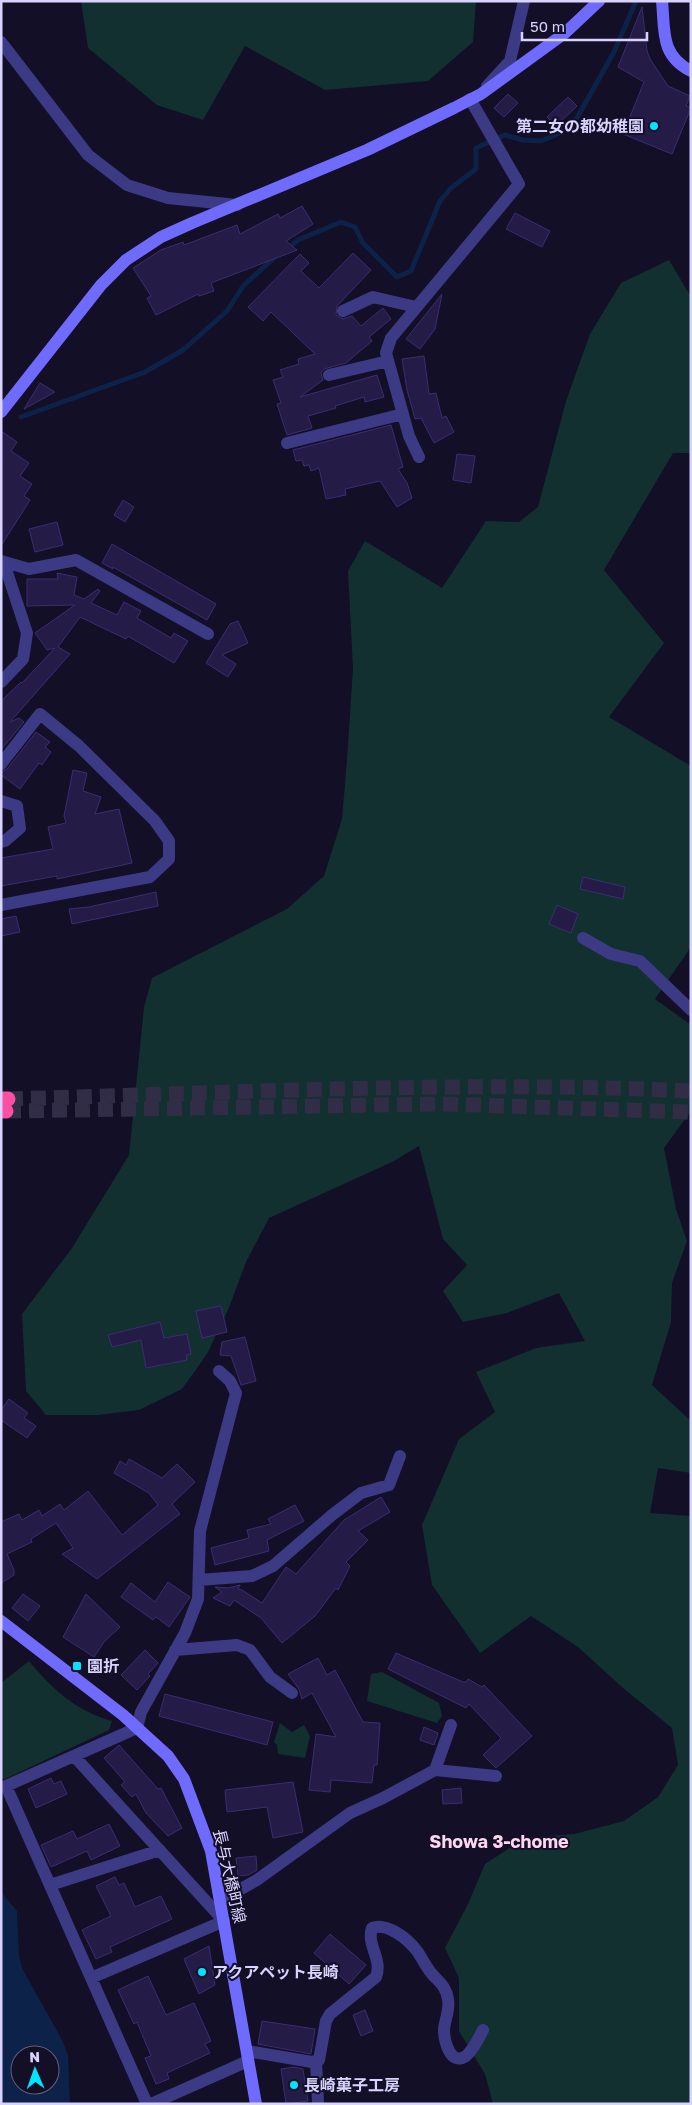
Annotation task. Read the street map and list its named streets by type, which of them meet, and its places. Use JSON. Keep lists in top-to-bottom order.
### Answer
{
  "streets": {
    "street": ["長与大橋町線"]
  },
  "districts": ["Showa 3-chome"],
  "places": {
    "other": ["第二女の都幼稚園", "アクアペット長崎", "長崎菓子工房"],
    "transit": ["園折"]
  },
  "scale_bar": "50 m",
  "north": "top"
}
